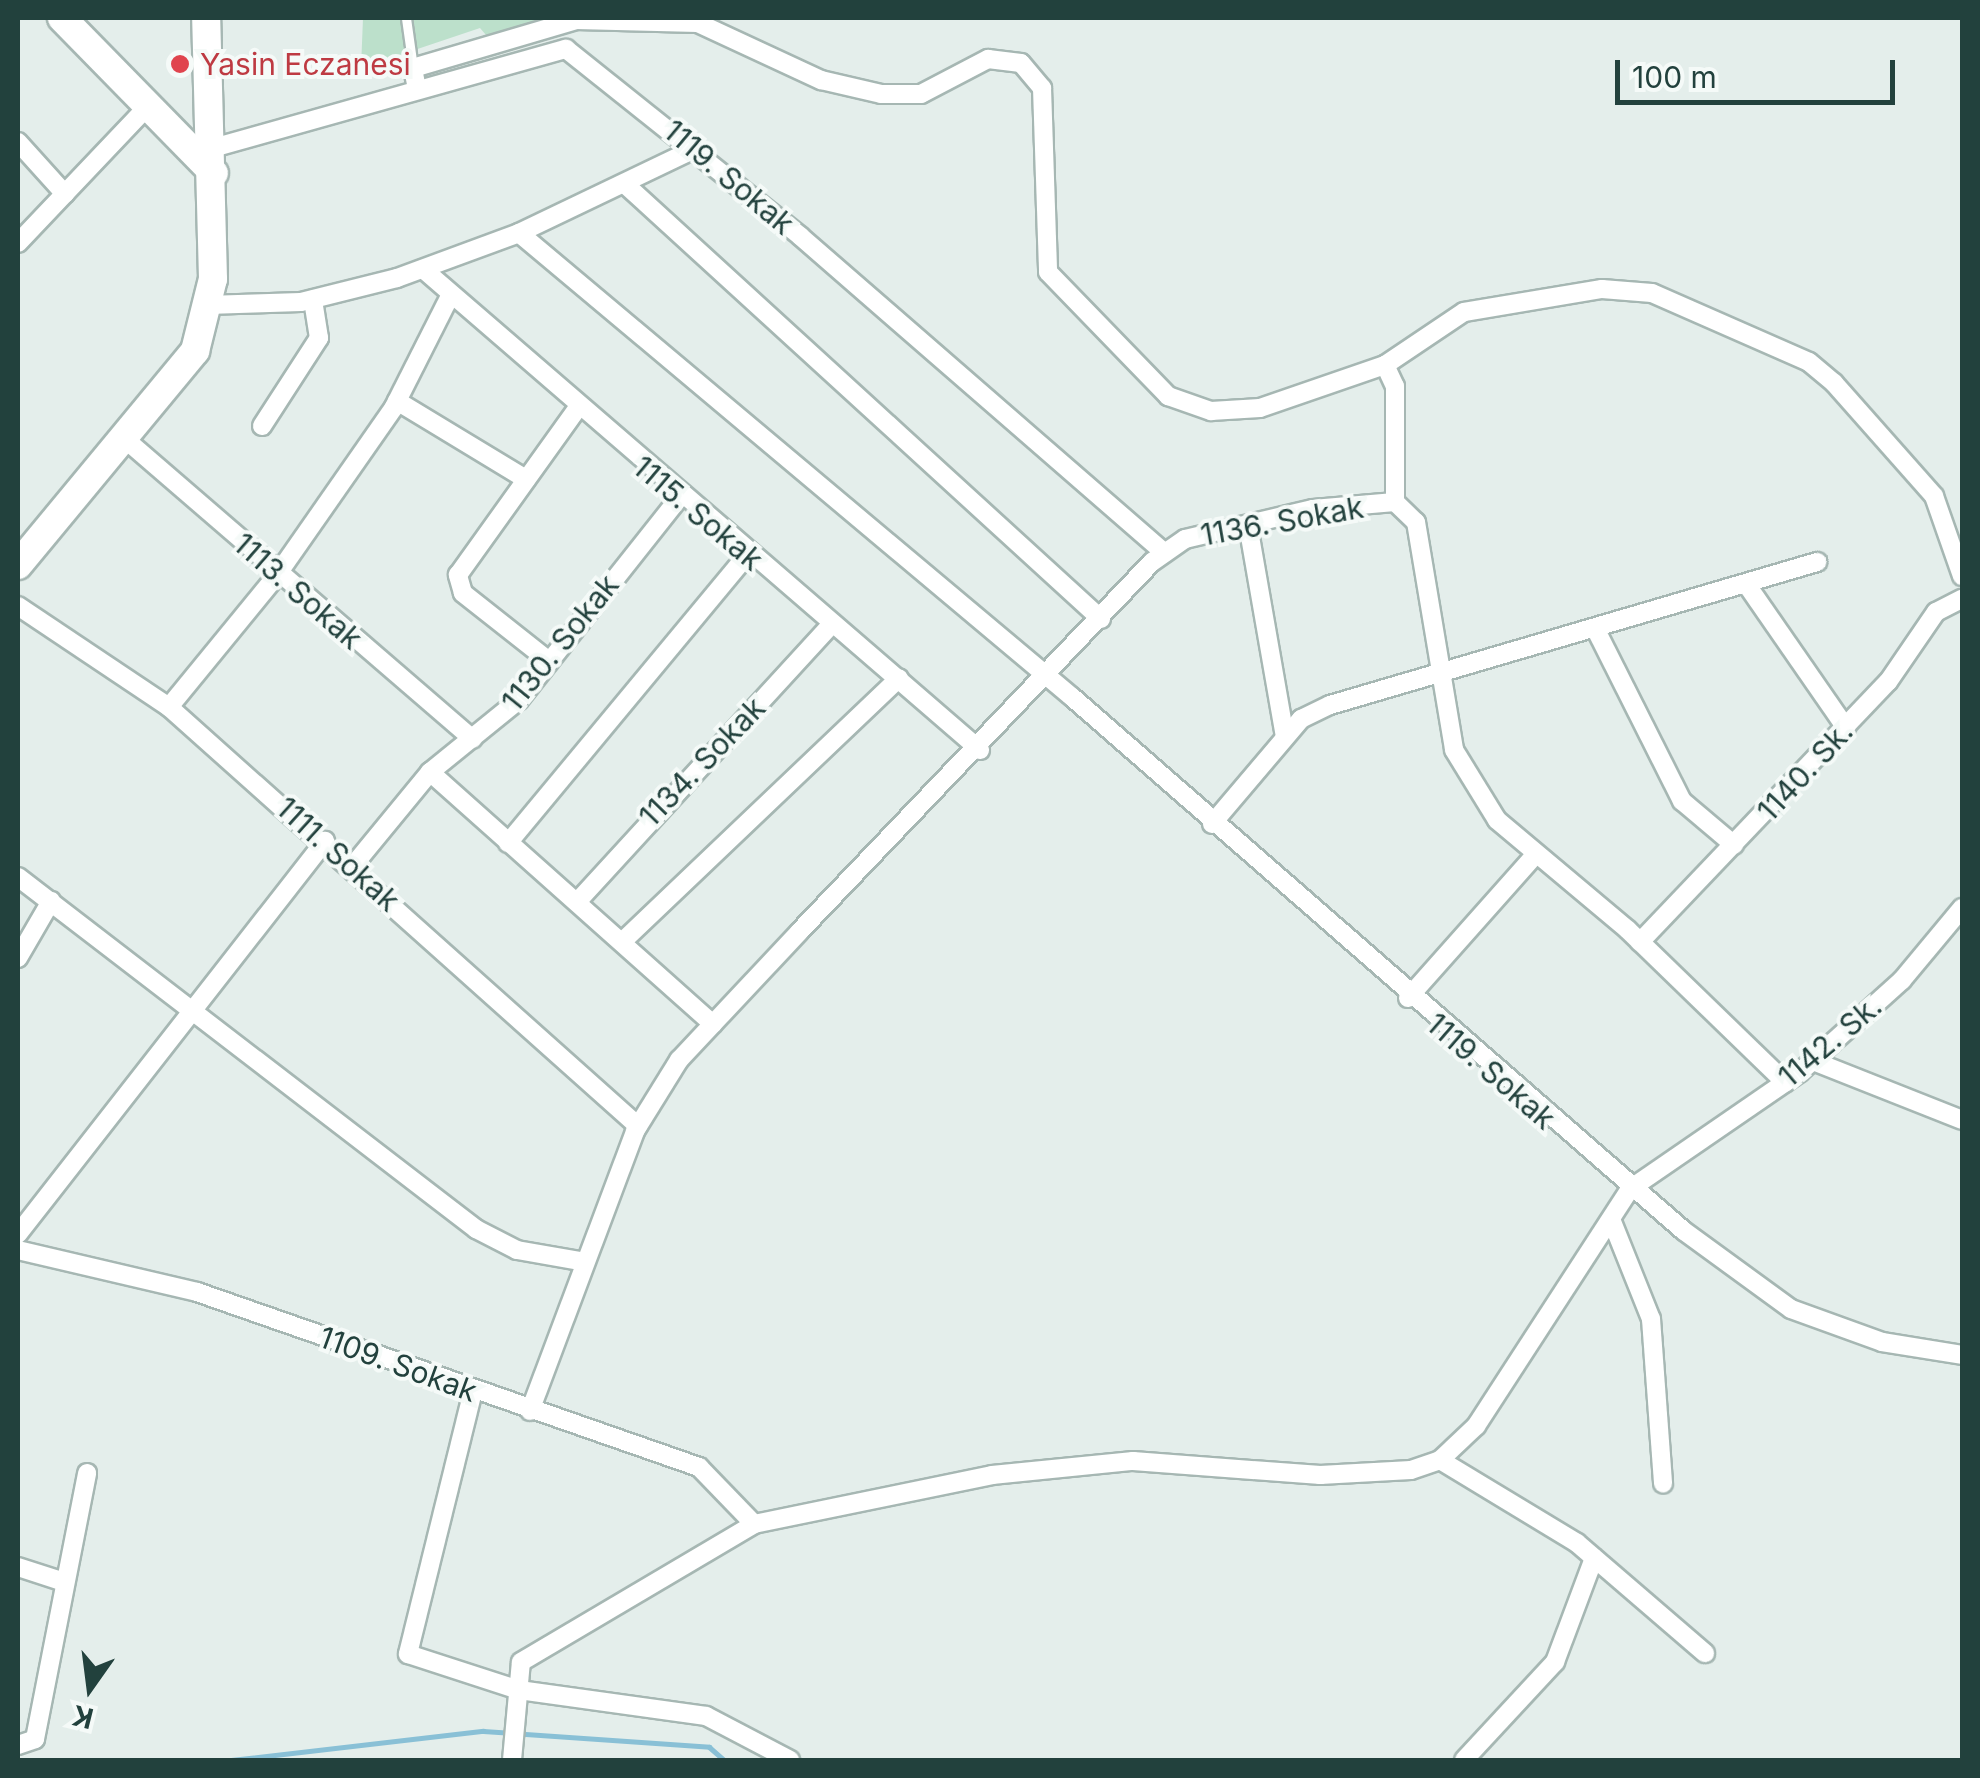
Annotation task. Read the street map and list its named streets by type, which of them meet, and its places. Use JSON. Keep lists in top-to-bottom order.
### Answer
{
  "streets": {
    "street": [
      "1119. Sokak",
      "1115. Sokak",
      "1136. Sokak",
      "1113. Sokak",
      "1130. Sokak",
      "1134. Sokak",
      "1140. Sk.",
      "1111. Sokak",
      "1142. Sk.",
      "1109. Sokak"
    ]
  },
  "crossings": [
    ["1119. Sokak", "1136. Sokak"],
    ["1119. Sokak", "1142. Sk."],
    ["1115. Sokak", "1136. Sokak"],
    ["1115. Sokak", "1130. Sokak"],
    ["1115. Sokak", "1134. Sokak"],
    ["1136. Sokak", "1111. Sokak"],
    ["1136. Sokak", "1109. Sokak"],
    ["1113. Sokak", "1130. Sokak"],
    ["1130. Sokak", "1111. Sokak"]
  ],
  "places": ["Yasin Eczanesi"],
  "scale_bar": "100 m",
  "north": "bottom"
}
